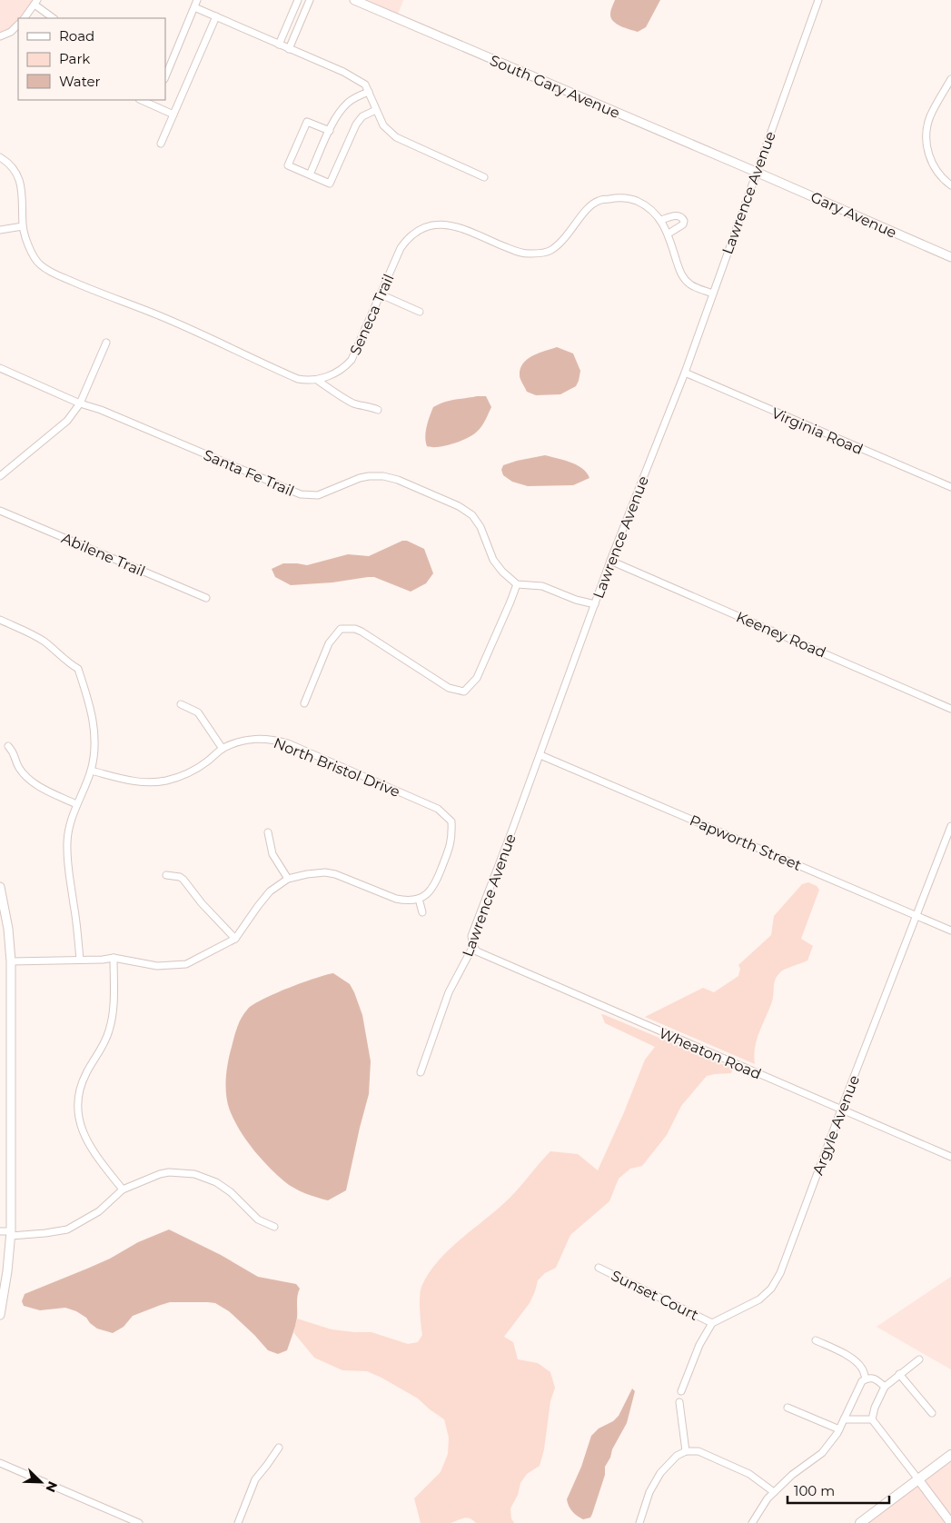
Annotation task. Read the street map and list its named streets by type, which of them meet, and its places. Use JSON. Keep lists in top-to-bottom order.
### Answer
{
  "streets": {
    "main road": ["South Gary Avenue", "Gary Avenue"],
    "street": [
      "Lawrence Avenue",
      "Seneca Trail",
      "Virginia Road",
      "Santa Fe Trail",
      "Abilene Trail",
      "Keeney Road",
      "North Bristol Drive",
      "Papworth Street",
      "Wheaton Road",
      "Argyle Avenue",
      "Sunset Court"
    ]
  },
  "crossings": [
    ["South Gary Avenue", "Lawrence Avenue"],
    ["South Gary Avenue", "Gary Avenue"],
    ["Lawrence Avenue", "Gary Avenue"],
    ["Lawrence Avenue", "Seneca Trail"],
    ["Lawrence Avenue", "Virginia Road"],
    ["Lawrence Avenue", "Keeney Road"],
    ["Lawrence Avenue", "Papworth Street"],
    ["Lawrence Avenue", "Wheaton Road"],
    ["Papworth Street", "Argyle Avenue"],
    ["Wheaton Road", "Argyle Avenue"],
    ["Argyle Avenue", "Sunset Court"]
  ],
  "legend": ["Road", "Park", "Water"],
  "scale_bar": "100 m",
  "north": "bottom right"
}
